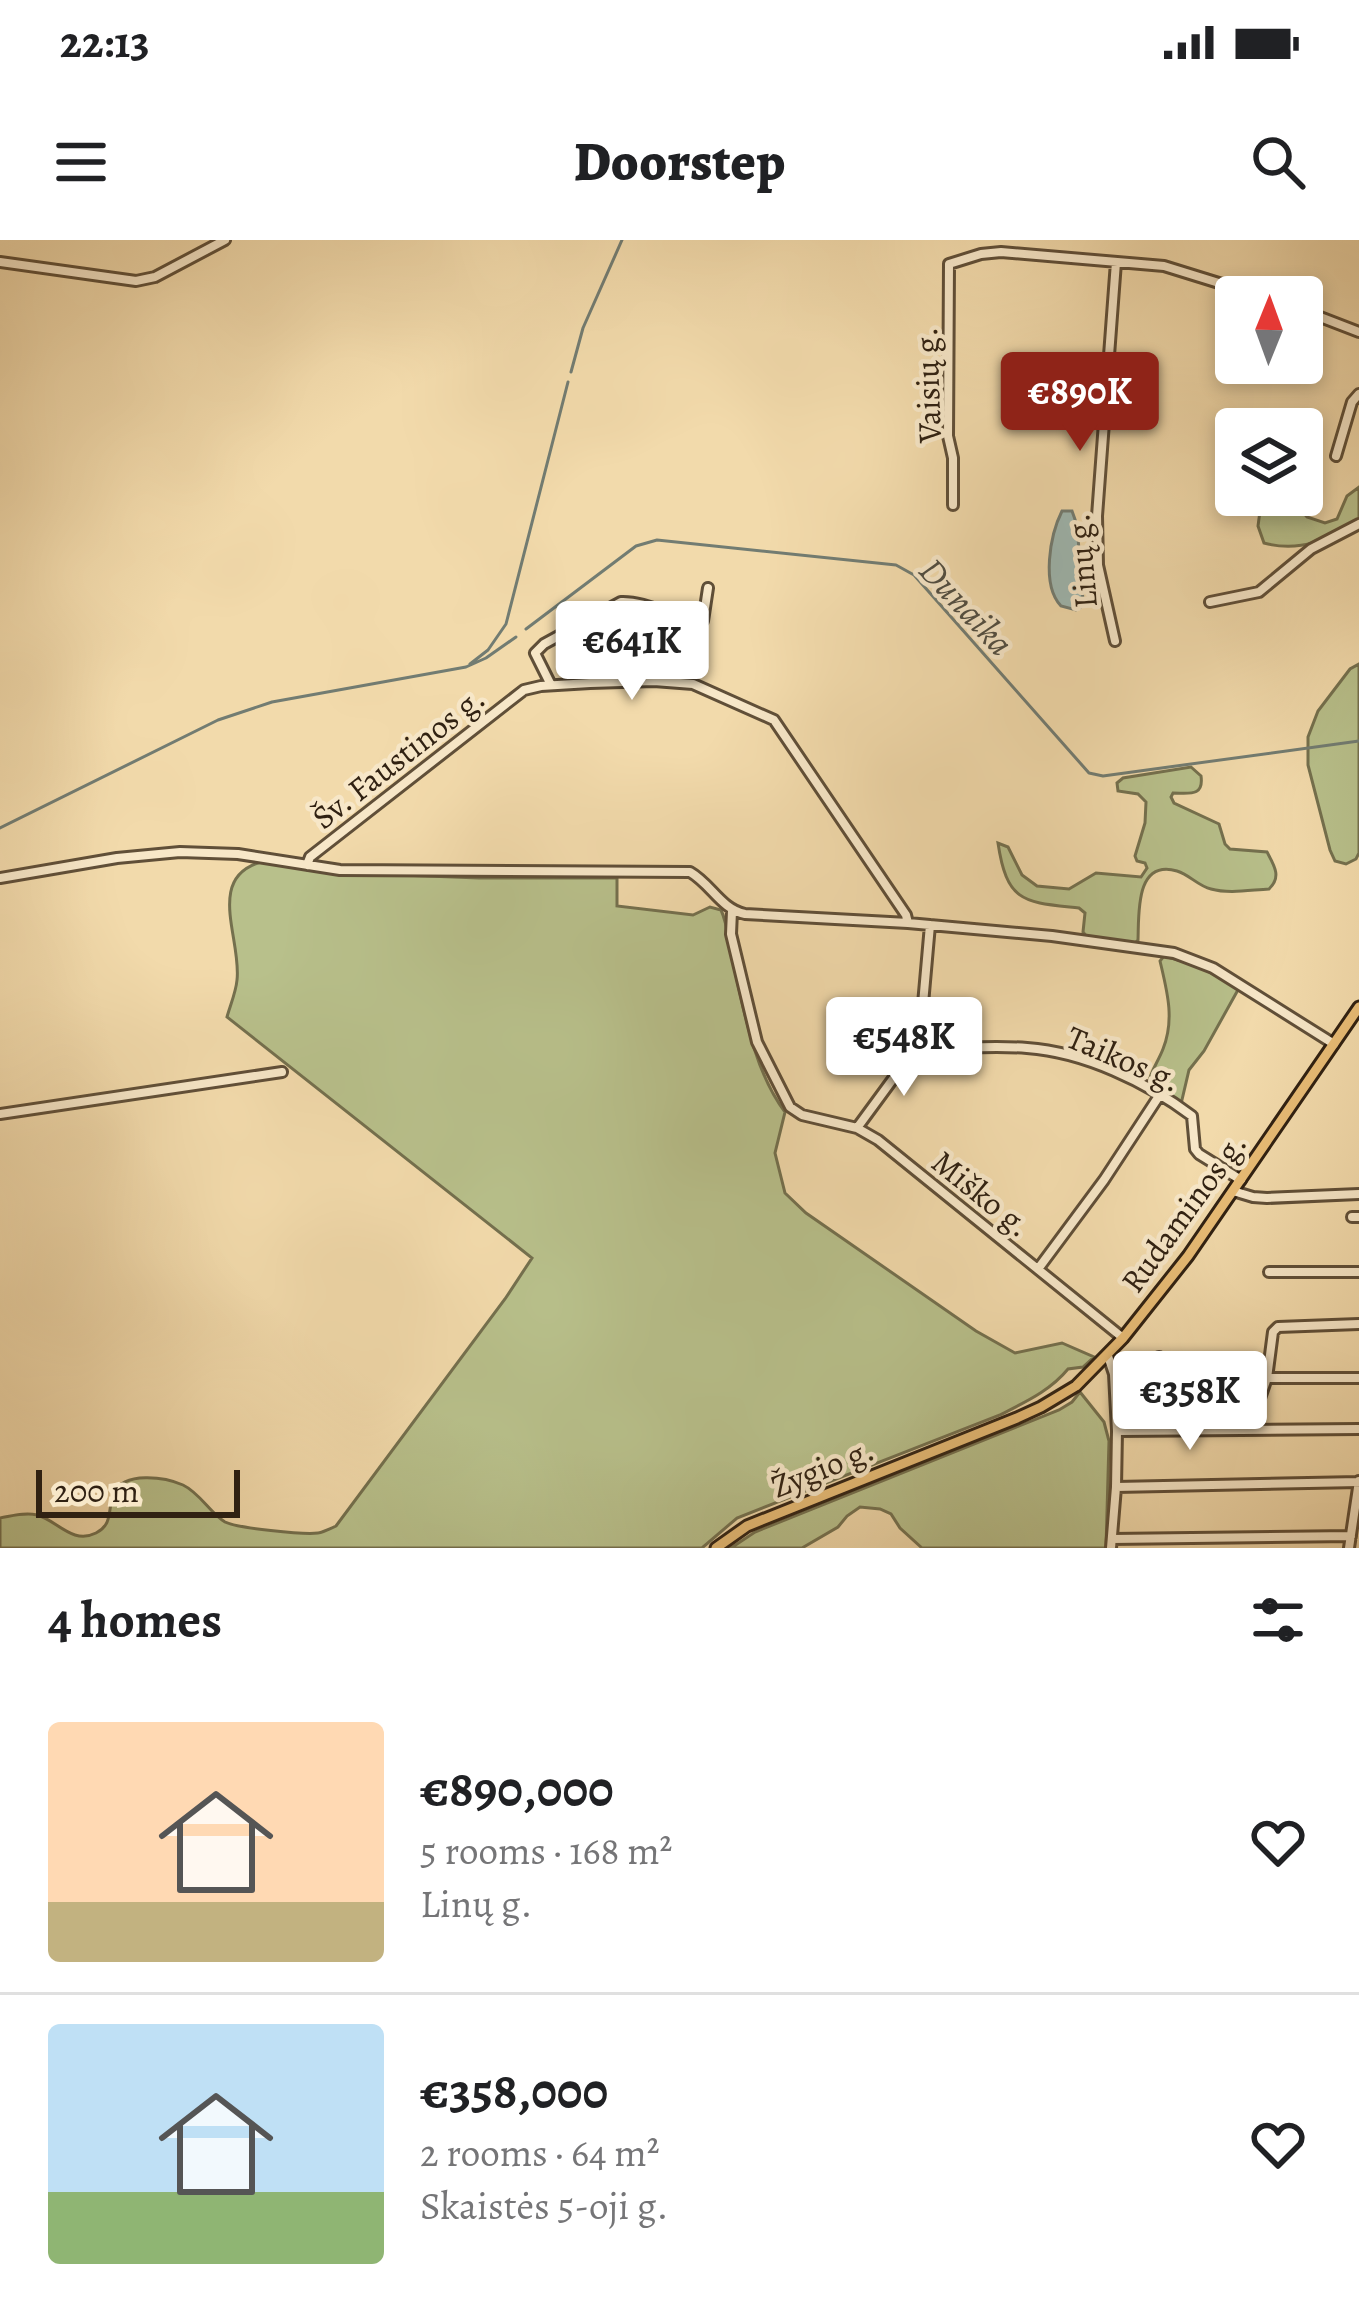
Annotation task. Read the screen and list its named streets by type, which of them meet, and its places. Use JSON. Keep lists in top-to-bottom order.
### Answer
{
  "streets": {
    "main road": ["Rudaminos g.", "Žygio g."],
    "street": [
      "Vaisių g.",
      "Linų g.",
      "Šv. Faustinos g.",
      "Taikos g.",
      "Miško g."
    ]
  },
  "crossings": [
    ["Vaisių g.", "Linų g."],
    ["Šv. Faustinos g.", "Miško g."],
    ["Taikos g.", "Rudaminos g."],
    ["Miško g.", "Rudaminos g."],
    ["Rudaminos g.", "Žygio g."]
  ],
  "water": ["Dunaika"],
  "scale_bar": "200 m",
  "north": "top",
  "page": {
    "status": "22:13",
    "header": "Doorstep",
    "price": [
      "€890K",
      "€641K",
      "€548K",
      "€358K"
    ],
    "scale": "200 m",
    "heading": "4 homes",
    "list": [
      {
        "name": "€890,000",
        "note": "5 rooms · 168 m² · Linų g."
      },
      {
        "name": "€358,000",
        "note": "2 rooms · 64 m² · Skaistės 5-oji g."
      }
    ]
  }
}
